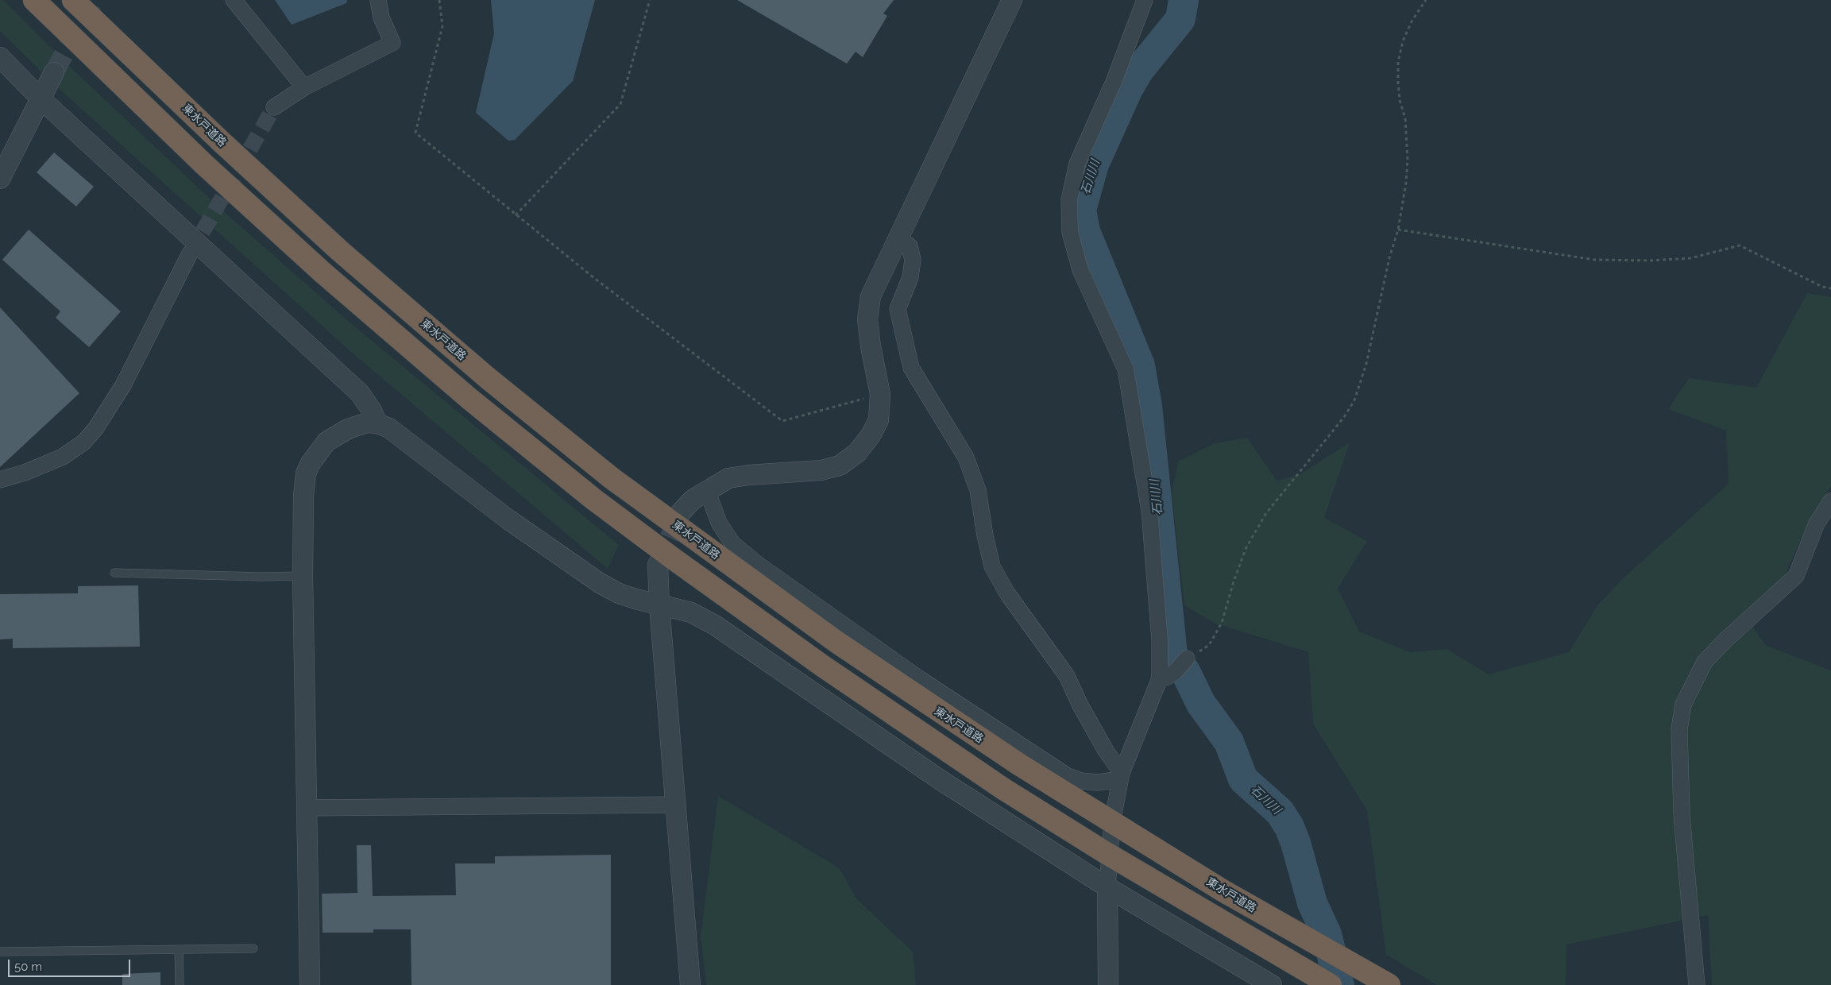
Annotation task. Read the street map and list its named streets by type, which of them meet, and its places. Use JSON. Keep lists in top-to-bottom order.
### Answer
{
  "streets": {
    "highway": ["東水戸道路"]
  },
  "water": ["石川川"],
  "scale_bar": "50 m"
}
